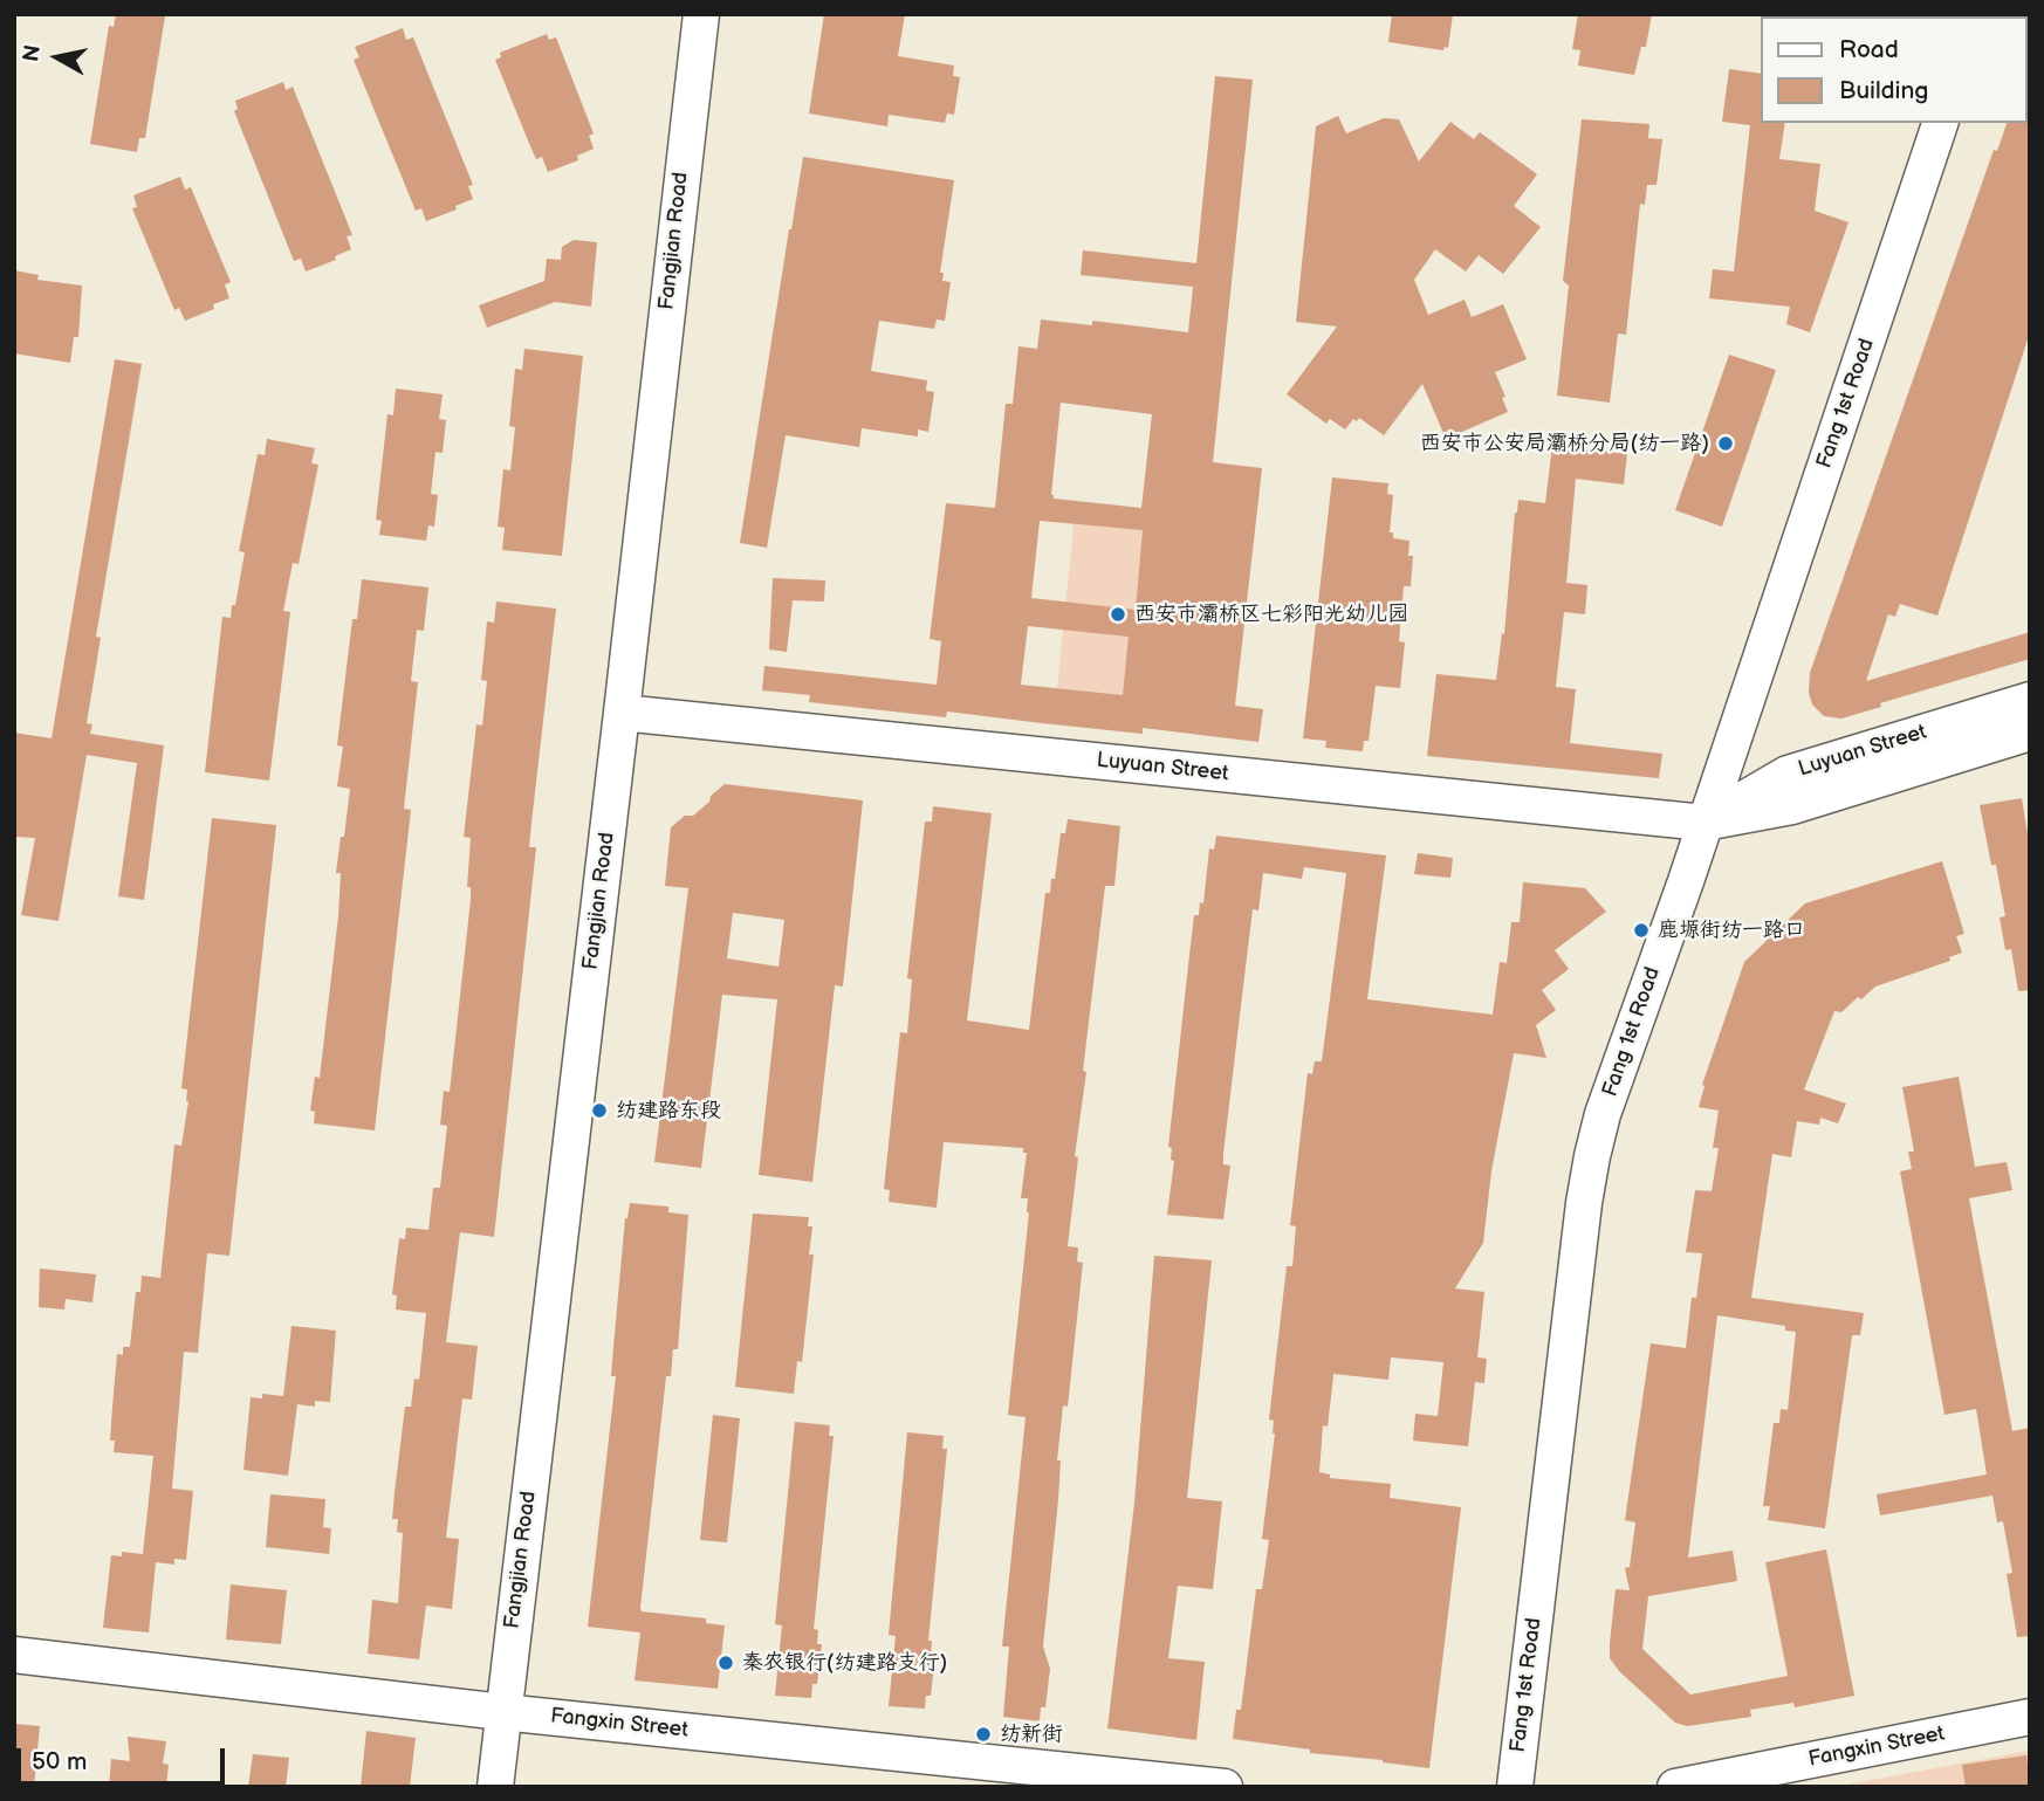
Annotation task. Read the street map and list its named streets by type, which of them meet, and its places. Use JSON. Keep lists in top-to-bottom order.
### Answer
{
  "streets": {
    "street": [
      "Fangjian Road",
      "Fang 1st Road",
      "Luyuan Street",
      "Fangxin Street"
    ]
  },
  "crossings": [
    ["Fangjian Road", "Luyuan Street"],
    ["Fangjian Road", "Fangxin Street"],
    ["Fang 1st Road", "Luyuan Street"]
  ],
  "places": [
    "西安市公安局灞桥分局(纺一路)",
    "西安市灞桥区七彩阳光幼儿园",
    "鹿塬街纺一路口",
    "纺建路东段",
    "秦农银行(纺建路支行)",
    "纺新街"
  ],
  "legend": ["Road", "Building"],
  "scale_bar": "50 m",
  "north": "left"
}
